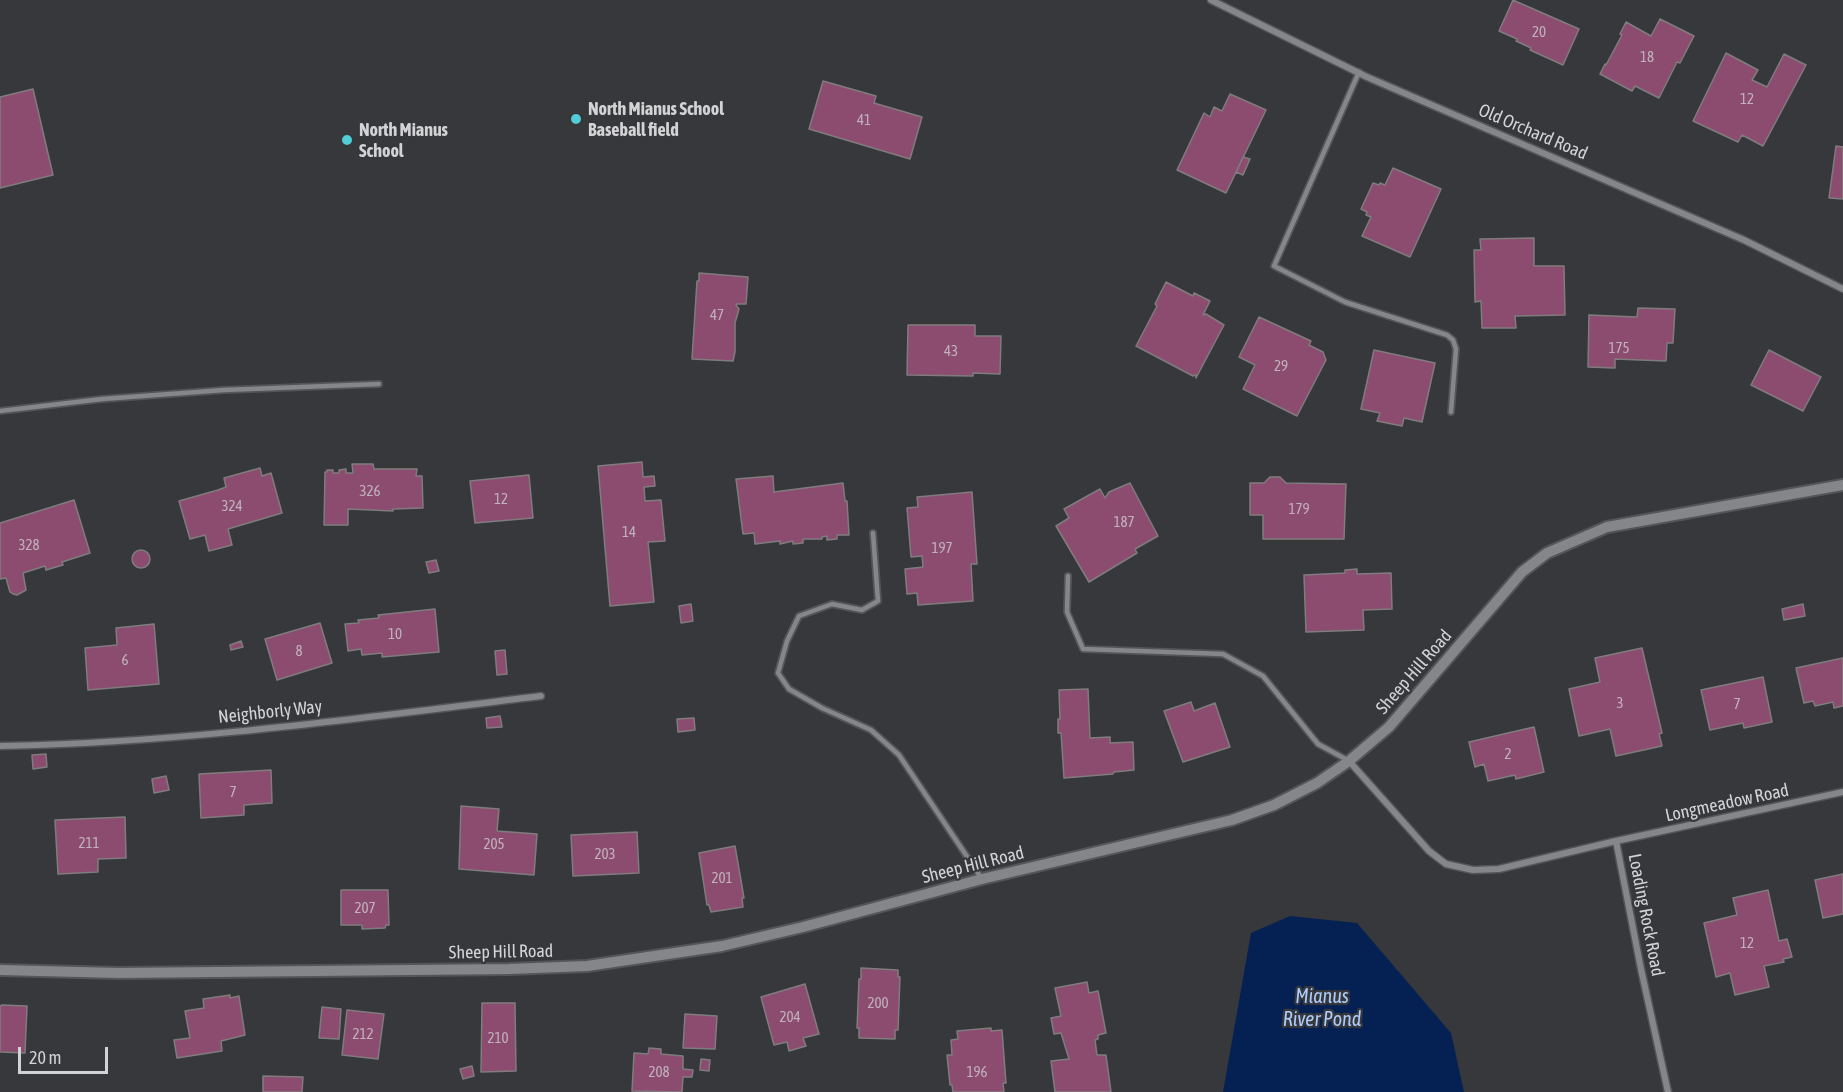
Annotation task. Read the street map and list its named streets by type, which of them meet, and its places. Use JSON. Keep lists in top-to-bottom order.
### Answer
{
  "streets": {
    "street": [
      "Old Orchard Road",
      "Sheep Hill Road",
      "Neighborly Way",
      "Longmeadow Road",
      "Loading Rock Road"
    ]
  },
  "crossings": [
    ["Sheep Hill Road", "Loading Rock Road"],
    ["Longmeadow Road", "Loading Rock Road"]
  ],
  "water": ["Mianus River Pond"],
  "places": ["North Mianus School Baseball field", "North Mianus School"],
  "house_numbers": [
    "20",
    "18",
    "12",
    "41",
    "47",
    "175",
    "43",
    "29",
    "326",
    "12",
    "324",
    "179",
    "187",
    "14",
    "328",
    "197",
    "10",
    "8",
    "6",
    "3",
    "7",
    "2",
    "7",
    "211",
    "205",
    "203",
    "201",
    "207",
    "12",
    "200",
    "204",
    "212",
    "210",
    "208",
    "196"
  ],
  "scale_bar": "20 m"
}
